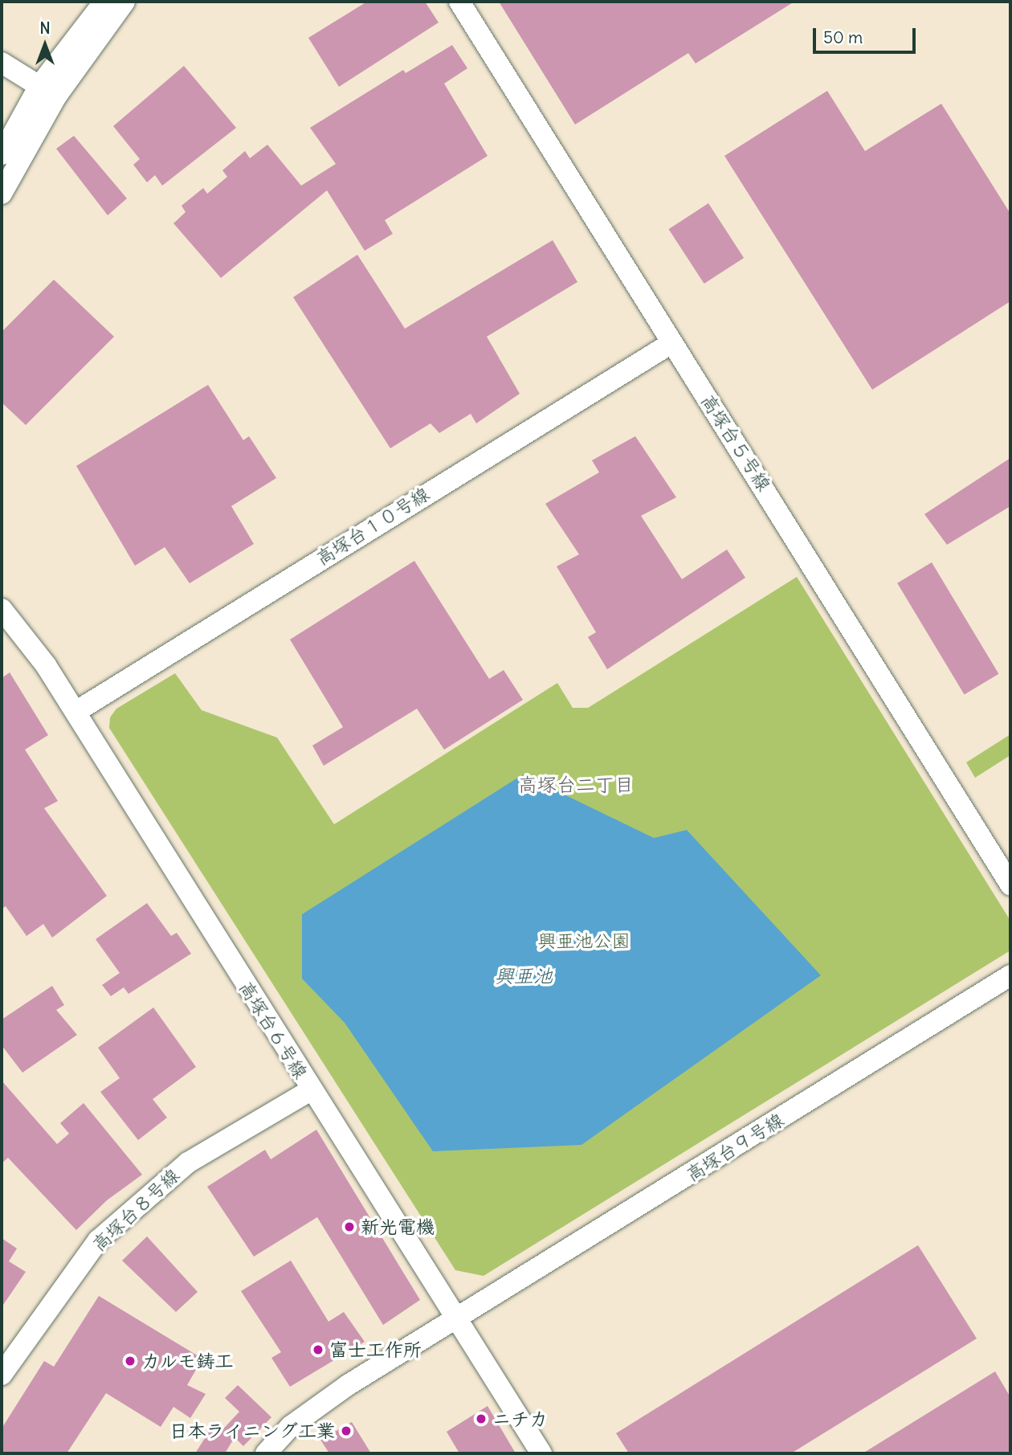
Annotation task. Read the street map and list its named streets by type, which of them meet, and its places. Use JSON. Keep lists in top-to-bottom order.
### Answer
{
  "streets": {
    "street": [
      "高塚台５号線",
      "高塚台１０号線",
      "高塚台６号線",
      "高塚台９号線",
      "高塚台８号線"
    ]
  },
  "crossings": [
    ["高塚台５号線", "高塚台１０号線"],
    ["高塚台１０号線", "高塚台６号線"],
    ["高塚台６号線", "高塚台９号線"],
    ["高塚台６号線", "高塚台８号線"]
  ],
  "districts": ["高塚台二丁目"],
  "water": ["興亜池"],
  "parks": ["興亜池公園"],
  "places": [
    "新光電機",
    "富士工作所",
    "カルモ鋳工",
    "ニチカ",
    "日本ライニング工業"
  ],
  "scale_bar": "50 m",
  "north": "top"
}
